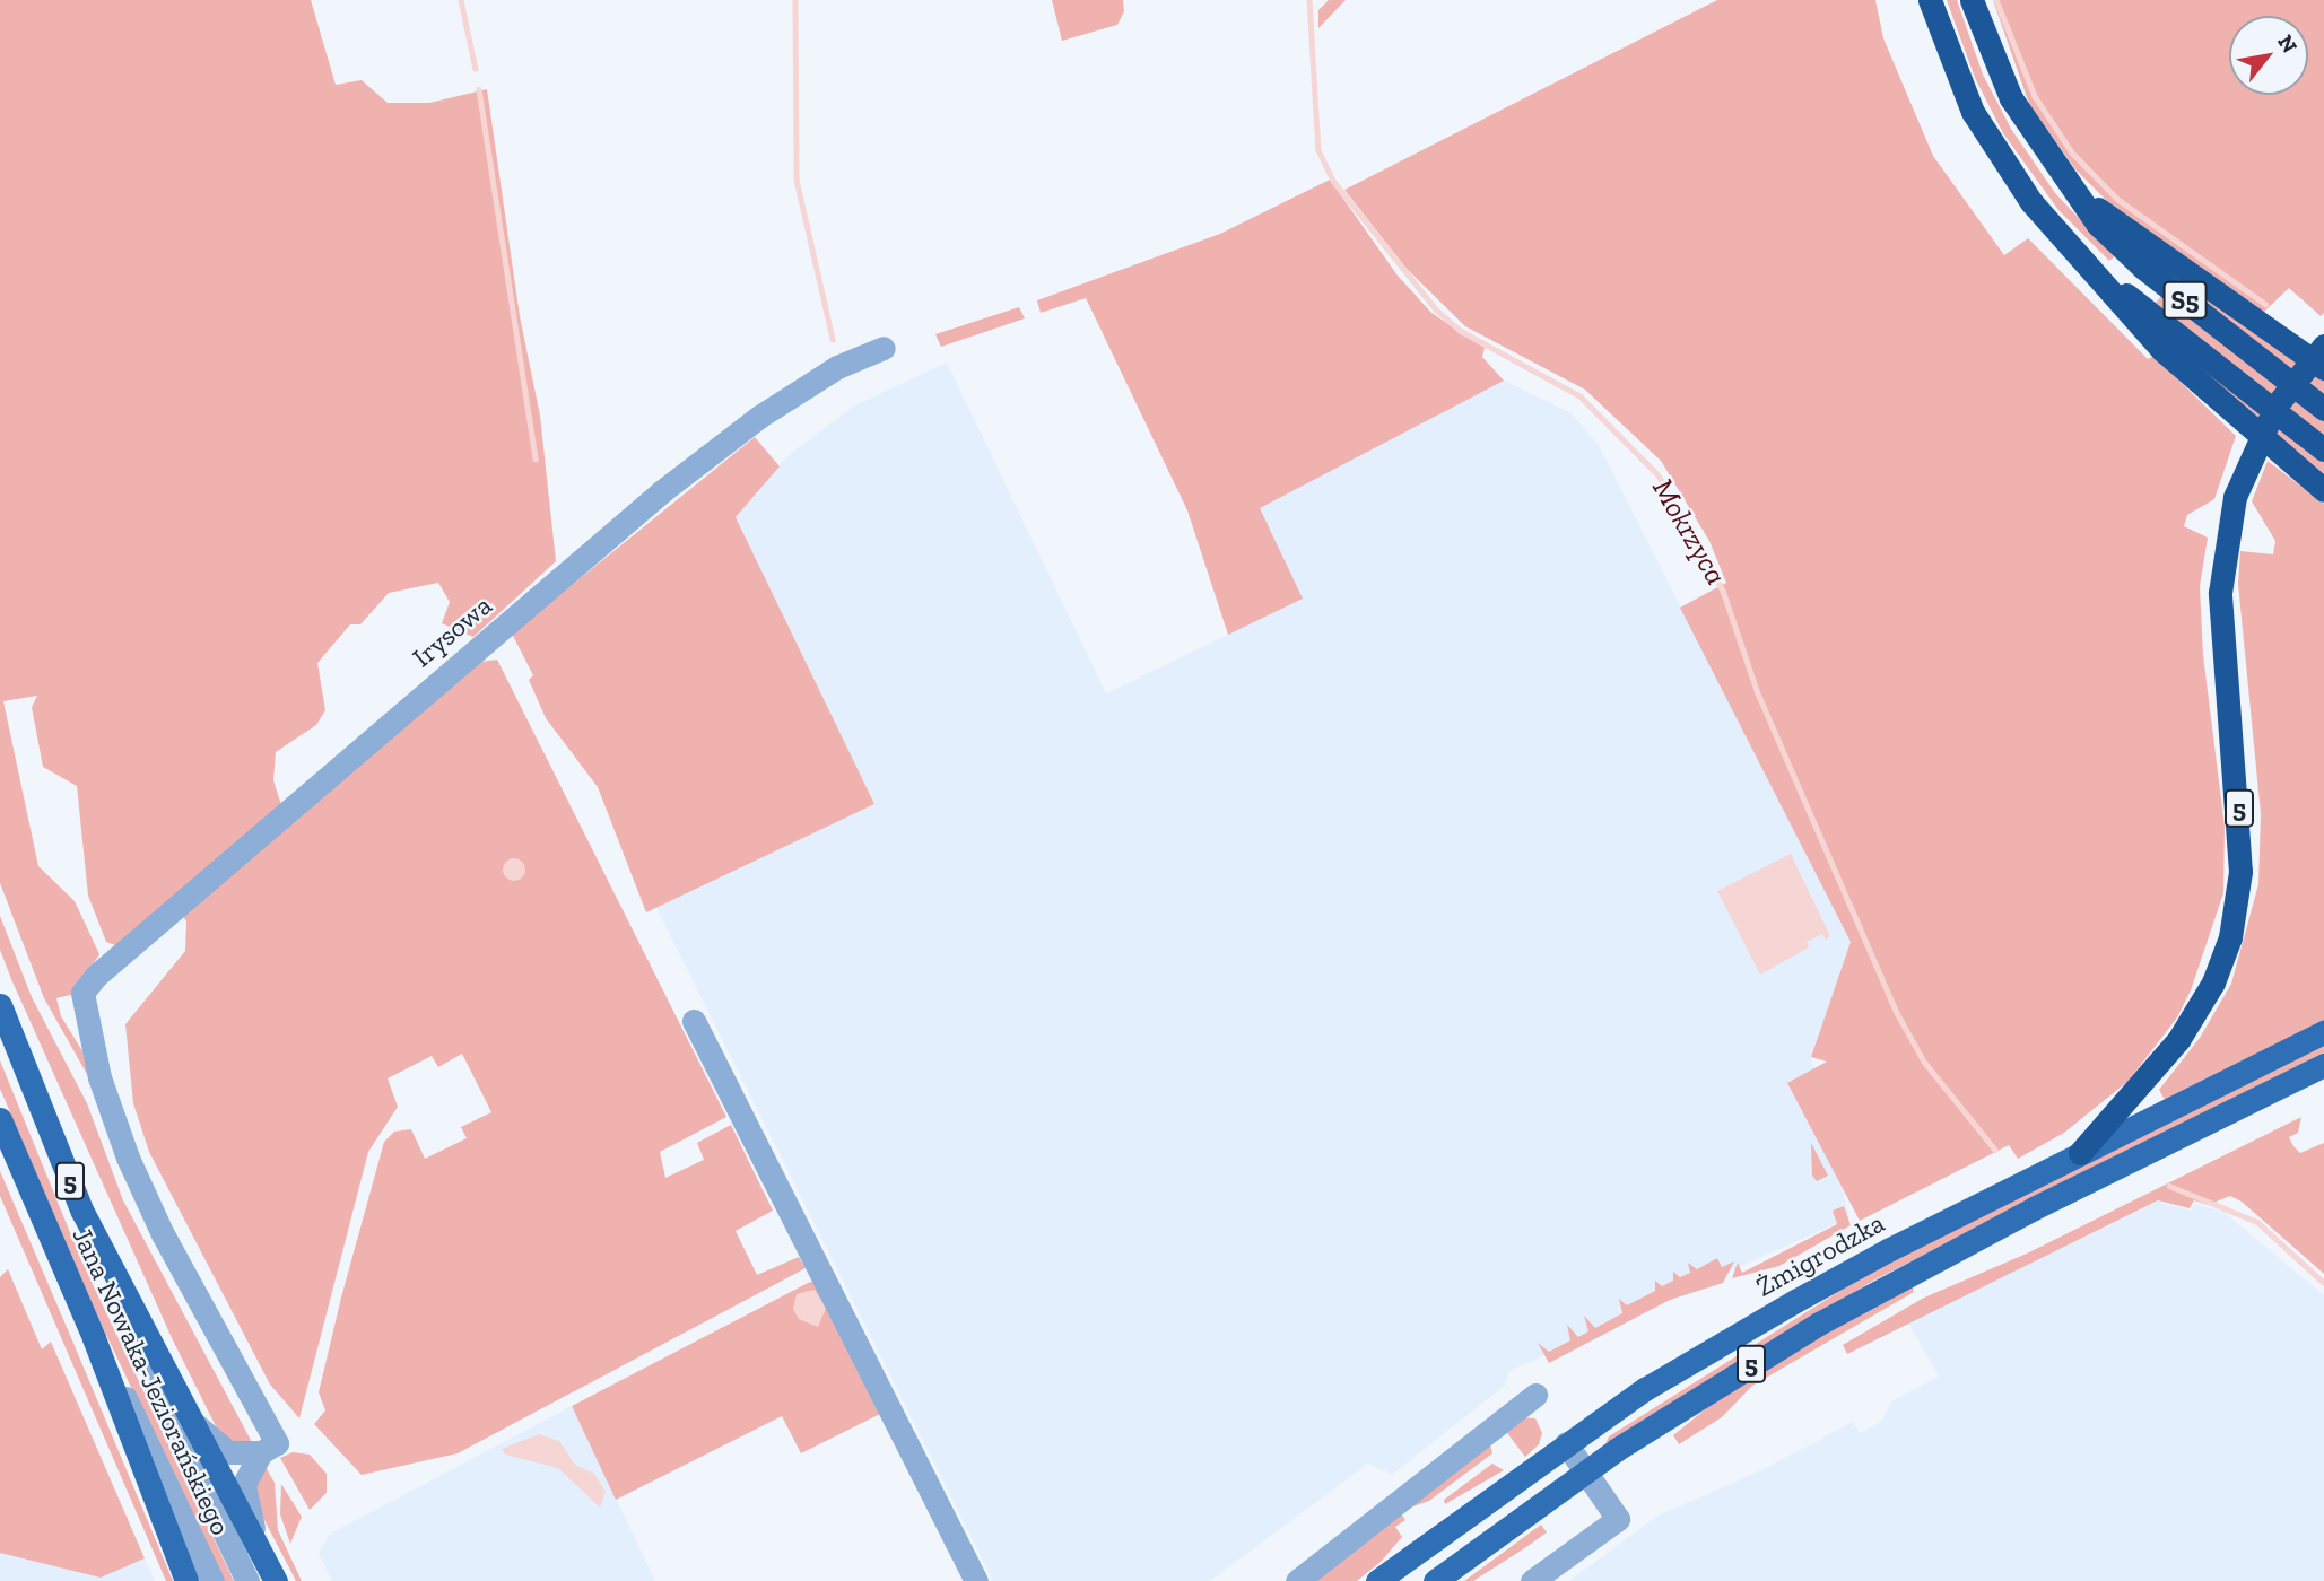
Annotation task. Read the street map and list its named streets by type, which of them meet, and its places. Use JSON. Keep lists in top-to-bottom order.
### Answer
{
  "streets": {
    "highway": ["S5", "5"],
    "main road": ["Żmigrodzka", "Jana Nowaka-Jeziorańskiego"],
    "street": ["Irysowa"]
  },
  "crossings": [
    ["5", "Żmigrodzka"],
    ["5", "Jana Nowaka-Jeziorańskiego"]
  ],
  "water": ["Mokrzyca"],
  "north": "top right"
}
